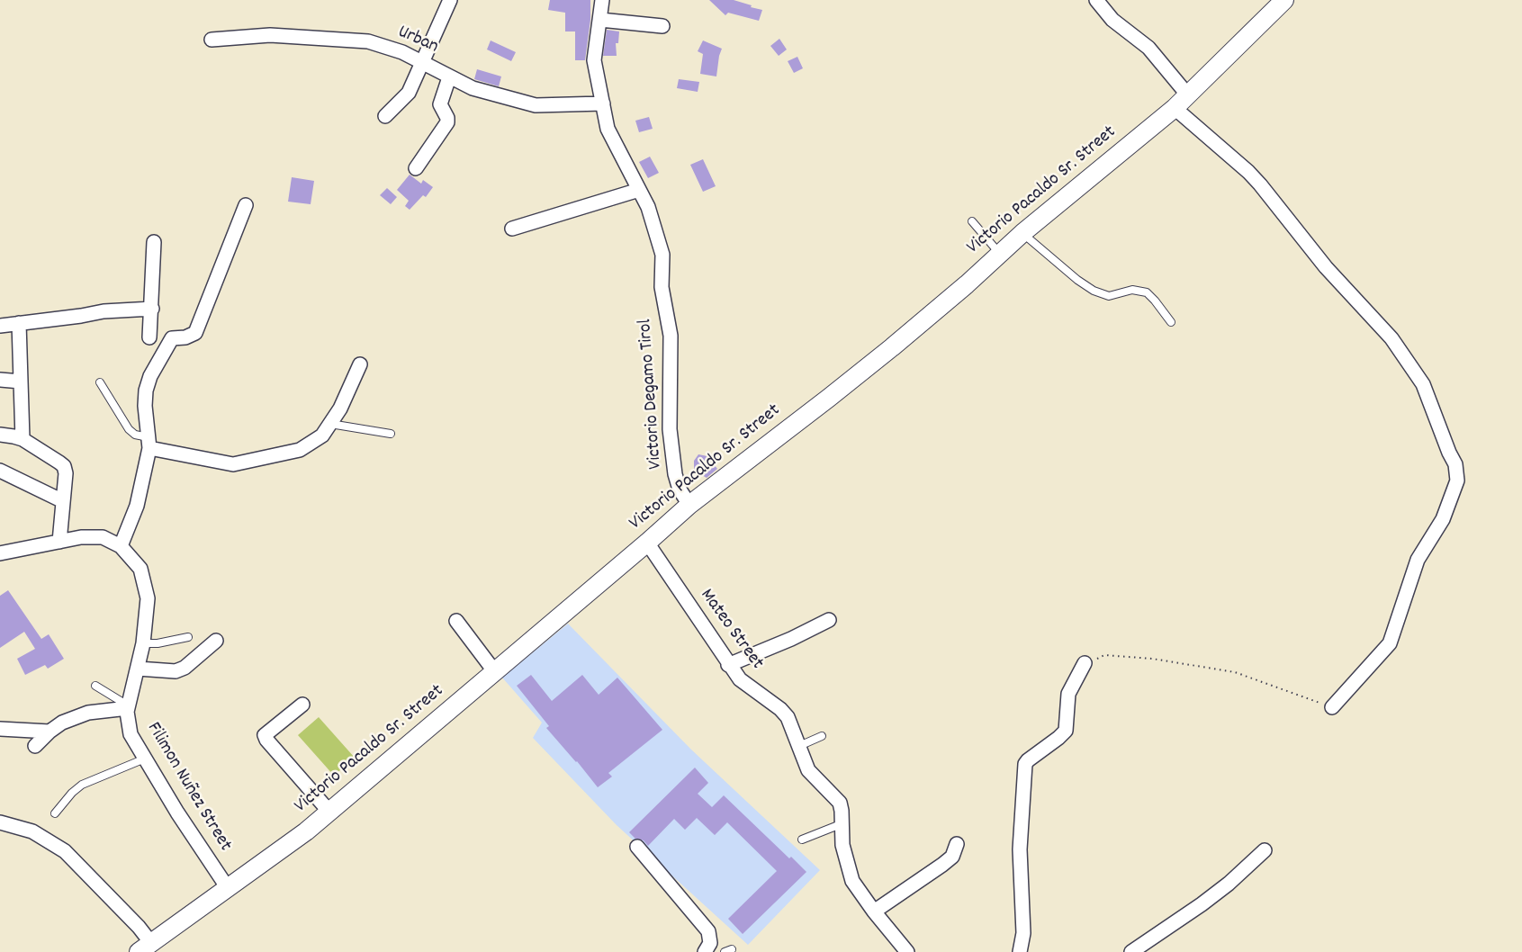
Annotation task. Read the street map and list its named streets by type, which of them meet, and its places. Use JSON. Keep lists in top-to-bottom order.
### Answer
{
  "streets": {
    "street": [
      "Urban",
      "Victorio Pacaldo Sr. Street",
      "Victorio Degamo Tirol",
      "Mateo Street",
      "Filimon Nuñez Street"
    ]
  },
  "crossings": [
    ["Urban", "Victorio Degamo Tirol"],
    ["Victorio Pacaldo Sr. Street", "Victorio Degamo Tirol"],
    ["Victorio Pacaldo Sr. Street", "Mateo Street"],
    ["Victorio Pacaldo Sr. Street", "Filimon Nuñez Street"]
  ]
}
